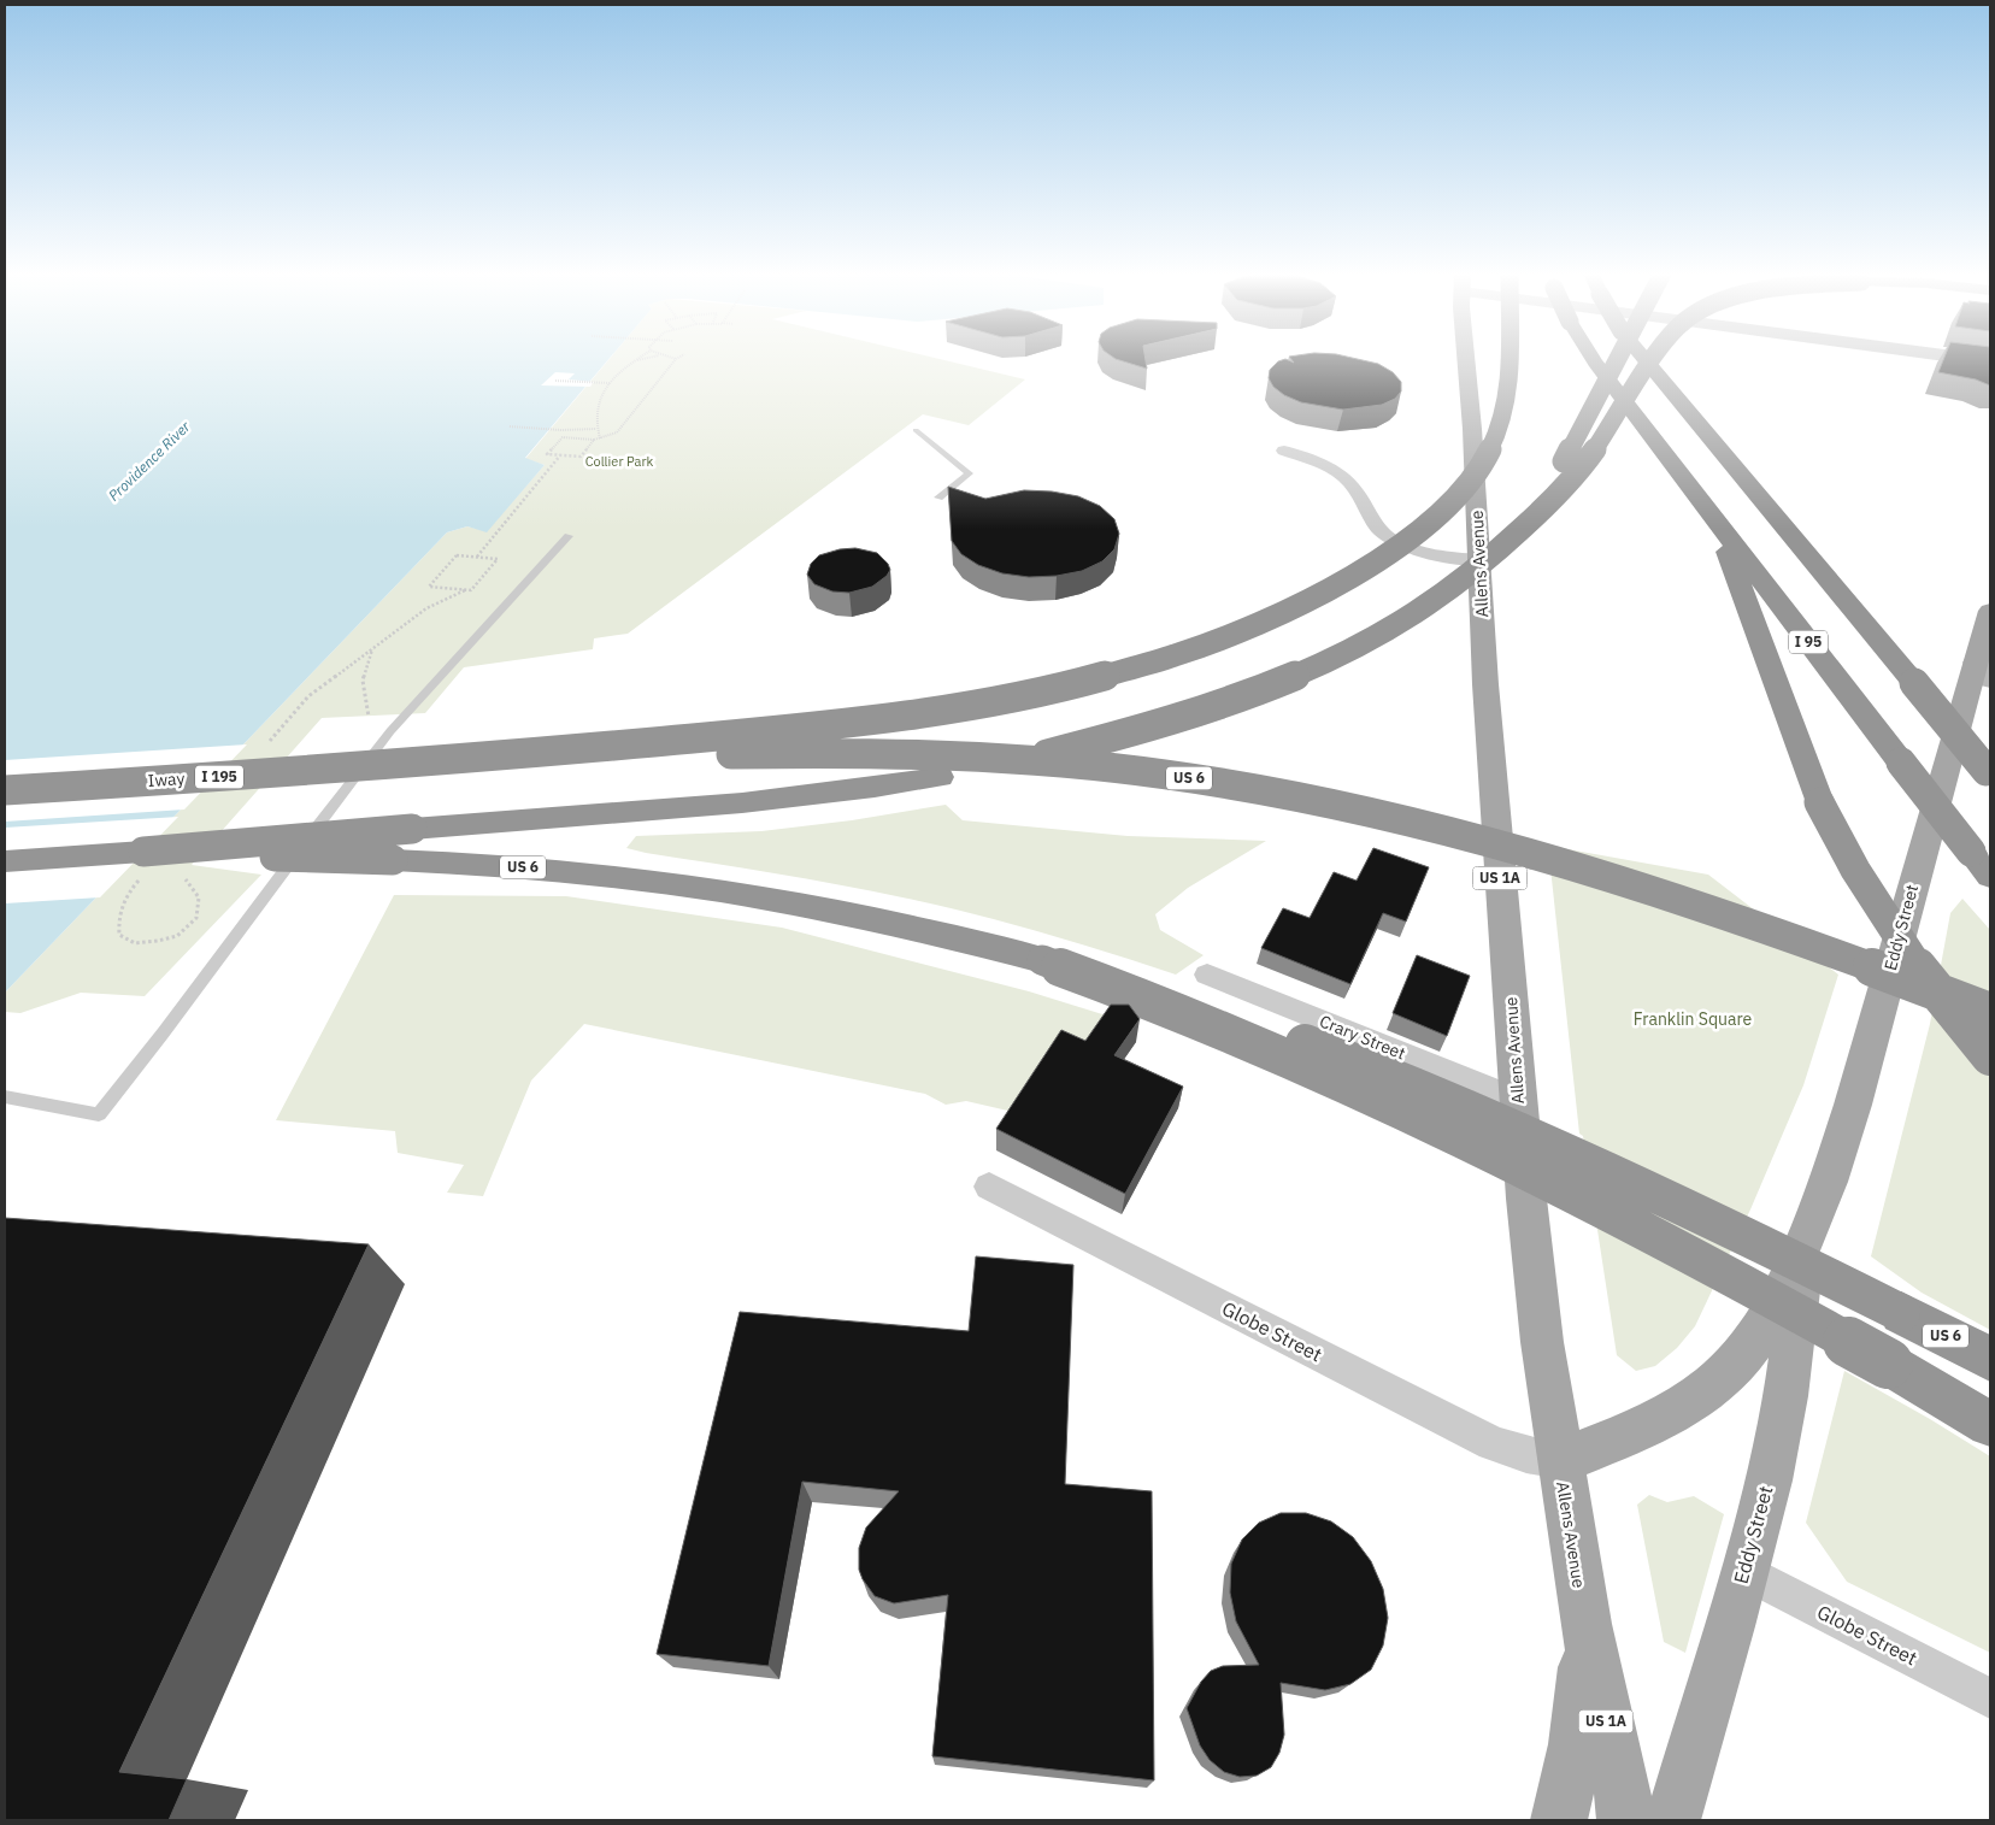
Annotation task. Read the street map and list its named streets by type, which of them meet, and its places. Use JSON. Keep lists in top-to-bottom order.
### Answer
{
  "streets": {
    "highway": [
      "I 95",
      "I 195",
      "US 6",
      "Iway"
    ],
    "main road": ["Allens Avenue", "US 1A", "Eddy Street"],
    "street": ["Crary Street", "Globe Street"]
  },
  "crossings": [
    ["Allens Avenue", "US 1A"],
    ["Allens Avenue", "Eddy Street"],
    ["Allens Avenue", "Crary Street"],
    ["Allens Avenue", "Globe Street"],
    ["US 6", "Iway"],
    ["Eddy Street", "Globe Street"]
  ],
  "water": ["Providence River"],
  "parks": ["Collier Park", "Franklin Square"]
}
